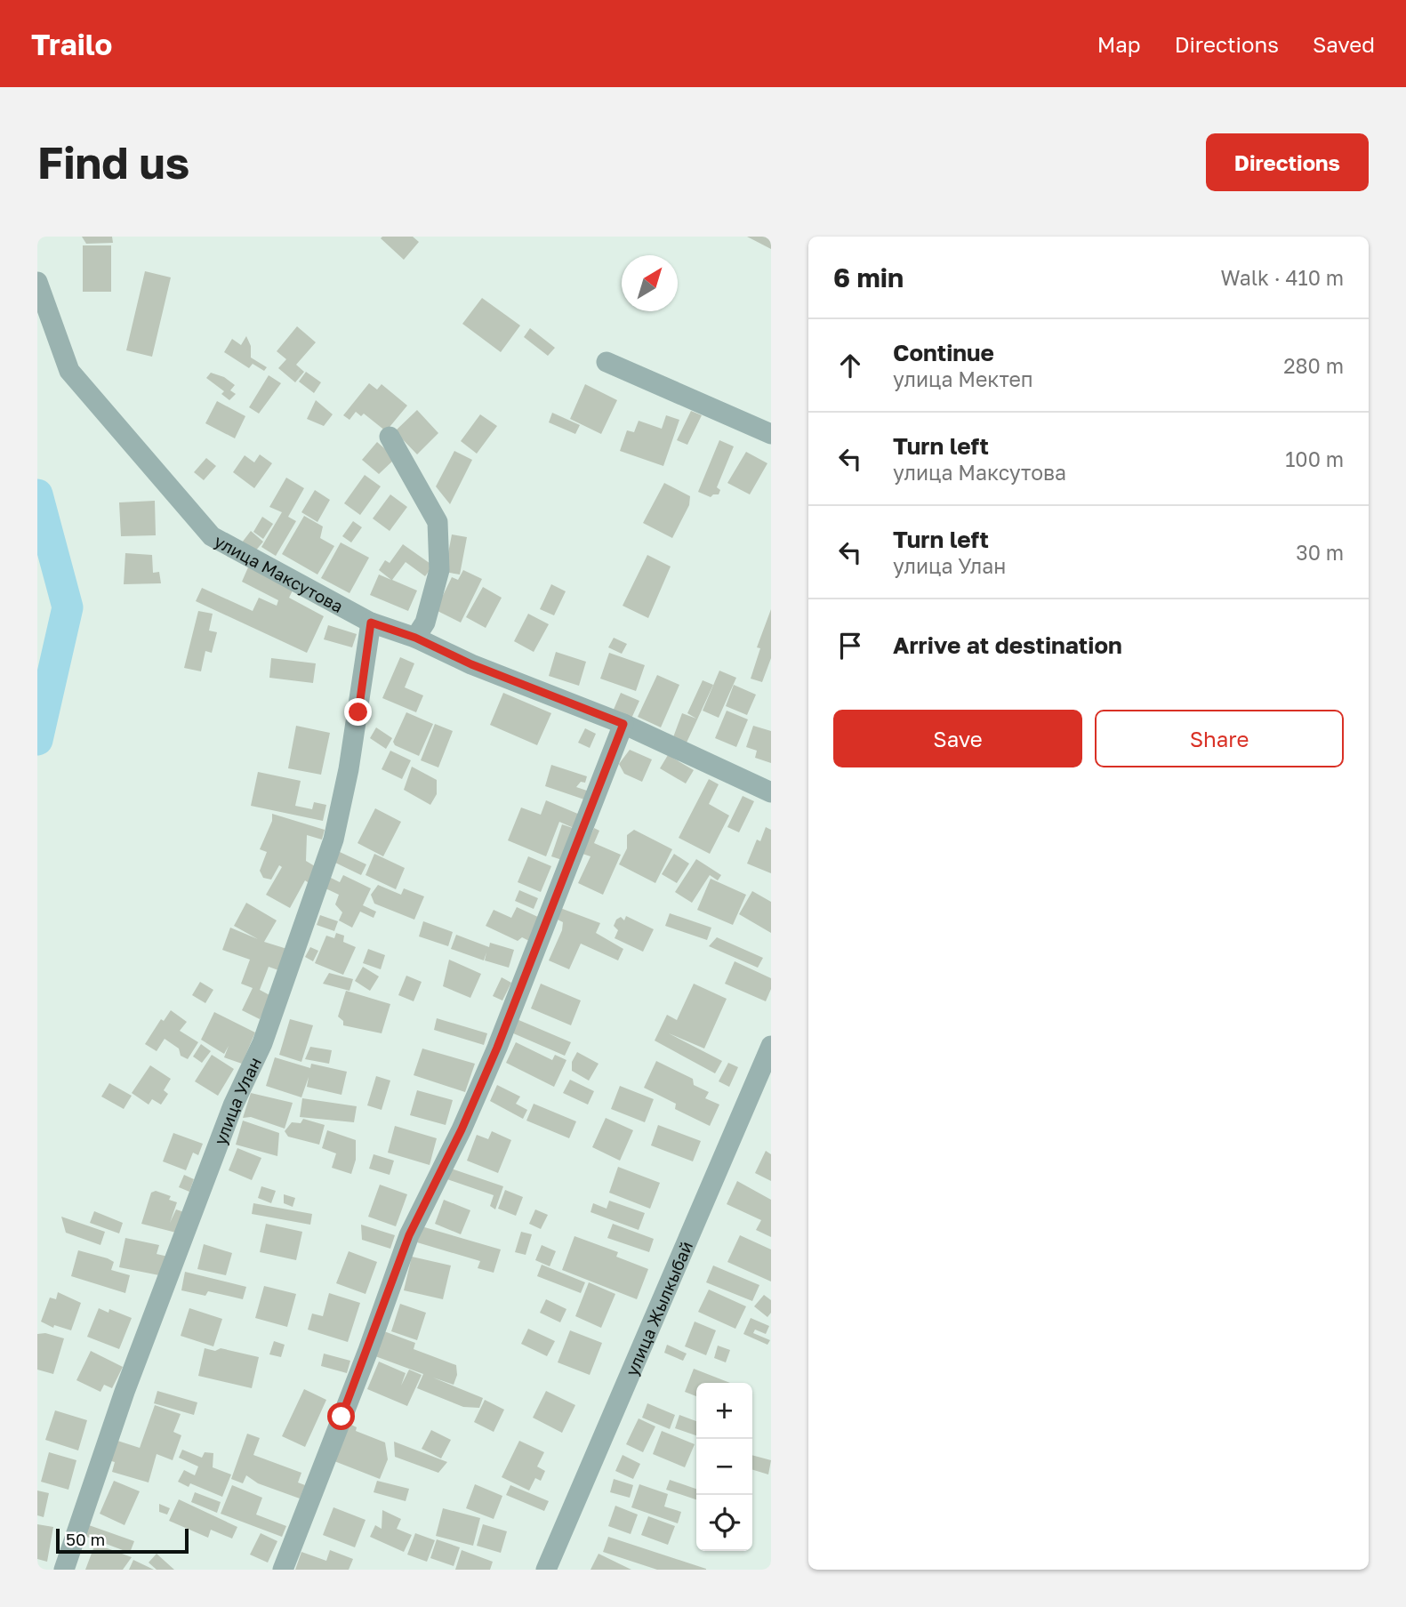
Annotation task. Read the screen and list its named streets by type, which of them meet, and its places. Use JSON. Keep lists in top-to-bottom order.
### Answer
{
  "streets": {
    "street": ["улица Максутова", "улица Улан", "улица Жылкыбай"]
  },
  "crossings": [
    ["улица Максутова", "улица Улан"]
  ],
  "scale_bar": "50 m",
  "north": "top right",
  "page": {
    "header": "Trailo",
    "nav": ["Map", "Directions", "Saved"],
    "buttons": [
      "Directions",
      ["Save", "Share"]
    ],
    "title": "Find us",
    "heading": ["6 min", "Walk · 410 m"],
    "list": [
      ["Continue", "улица Мектеп", "280 m"],
      ["Turn left", "улица Максутова", "100 m"],
      ["Turn left", "улица Улан", "30 m"],
      "Arrive at destination"
    ],
    "map_buttons": ["+", "−"],
    "scale": "50 m"
  }
}
